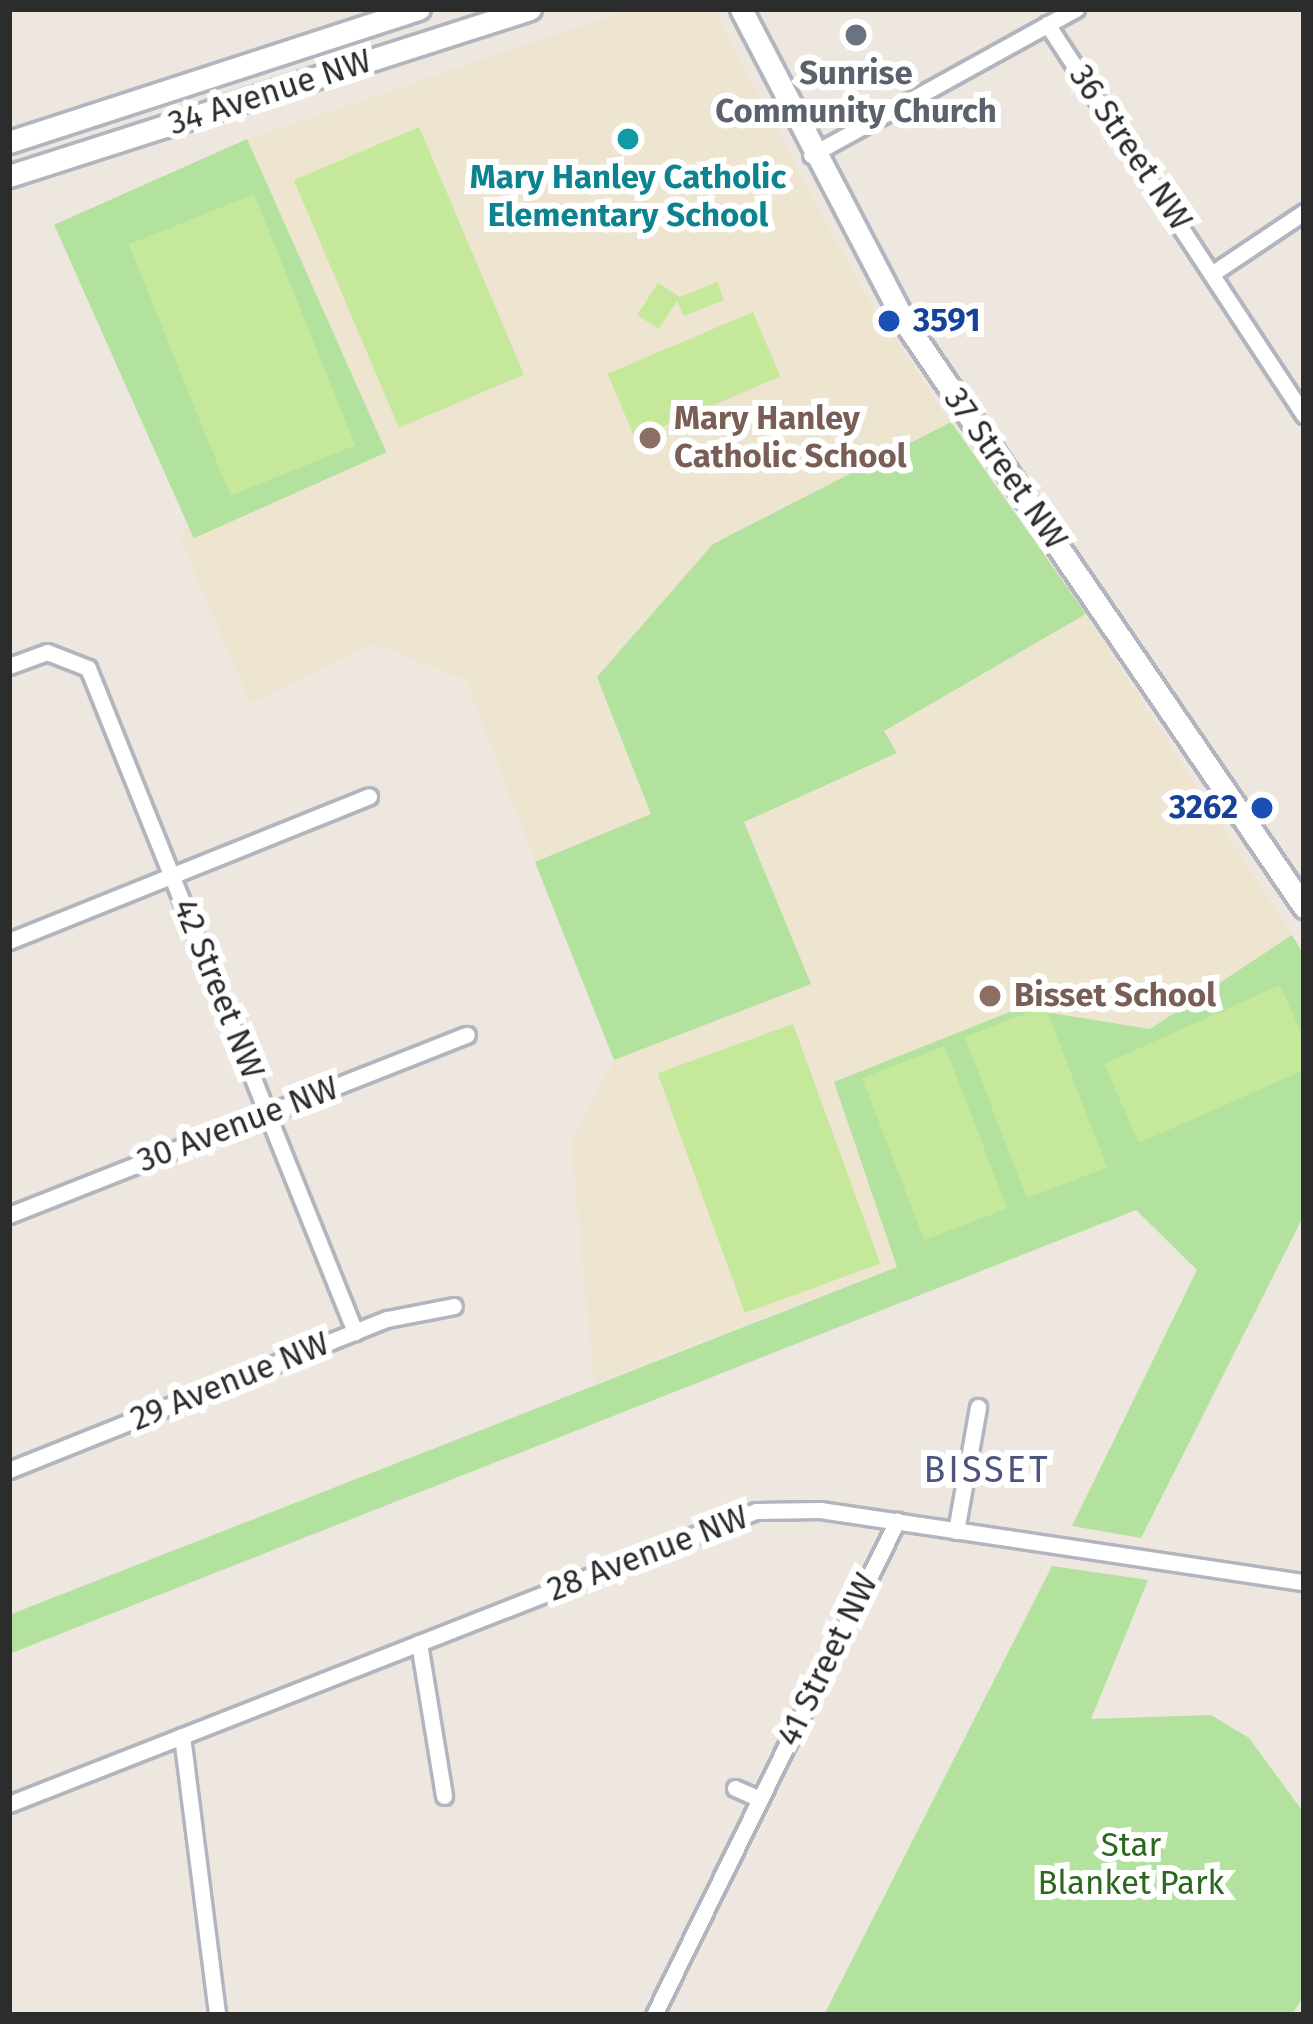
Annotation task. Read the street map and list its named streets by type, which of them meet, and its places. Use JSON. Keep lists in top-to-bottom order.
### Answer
{
  "streets": {
    "street": [
      "34 Avenue NW",
      "36 Street NW",
      "37 Street NW",
      "42 Street NW",
      "30 Avenue NW",
      "29 Avenue NW",
      "28 Avenue NW",
      "41 Street NW"
    ]
  },
  "crossings": [
    ["42 Street NW", "30 Avenue NW"],
    ["42 Street NW", "29 Avenue NW"],
    ["28 Avenue NW", "41 Street NW"]
  ],
  "districts": ["BISSET"],
  "parks": ["Star Blanket Park"],
  "places": [
    "Sunrise Community Church",
    "Mary Hanley Catholic Elementary School",
    "3591",
    "Mary Hanley Catholic School",
    "3262",
    "Bisset School"
  ]
}
